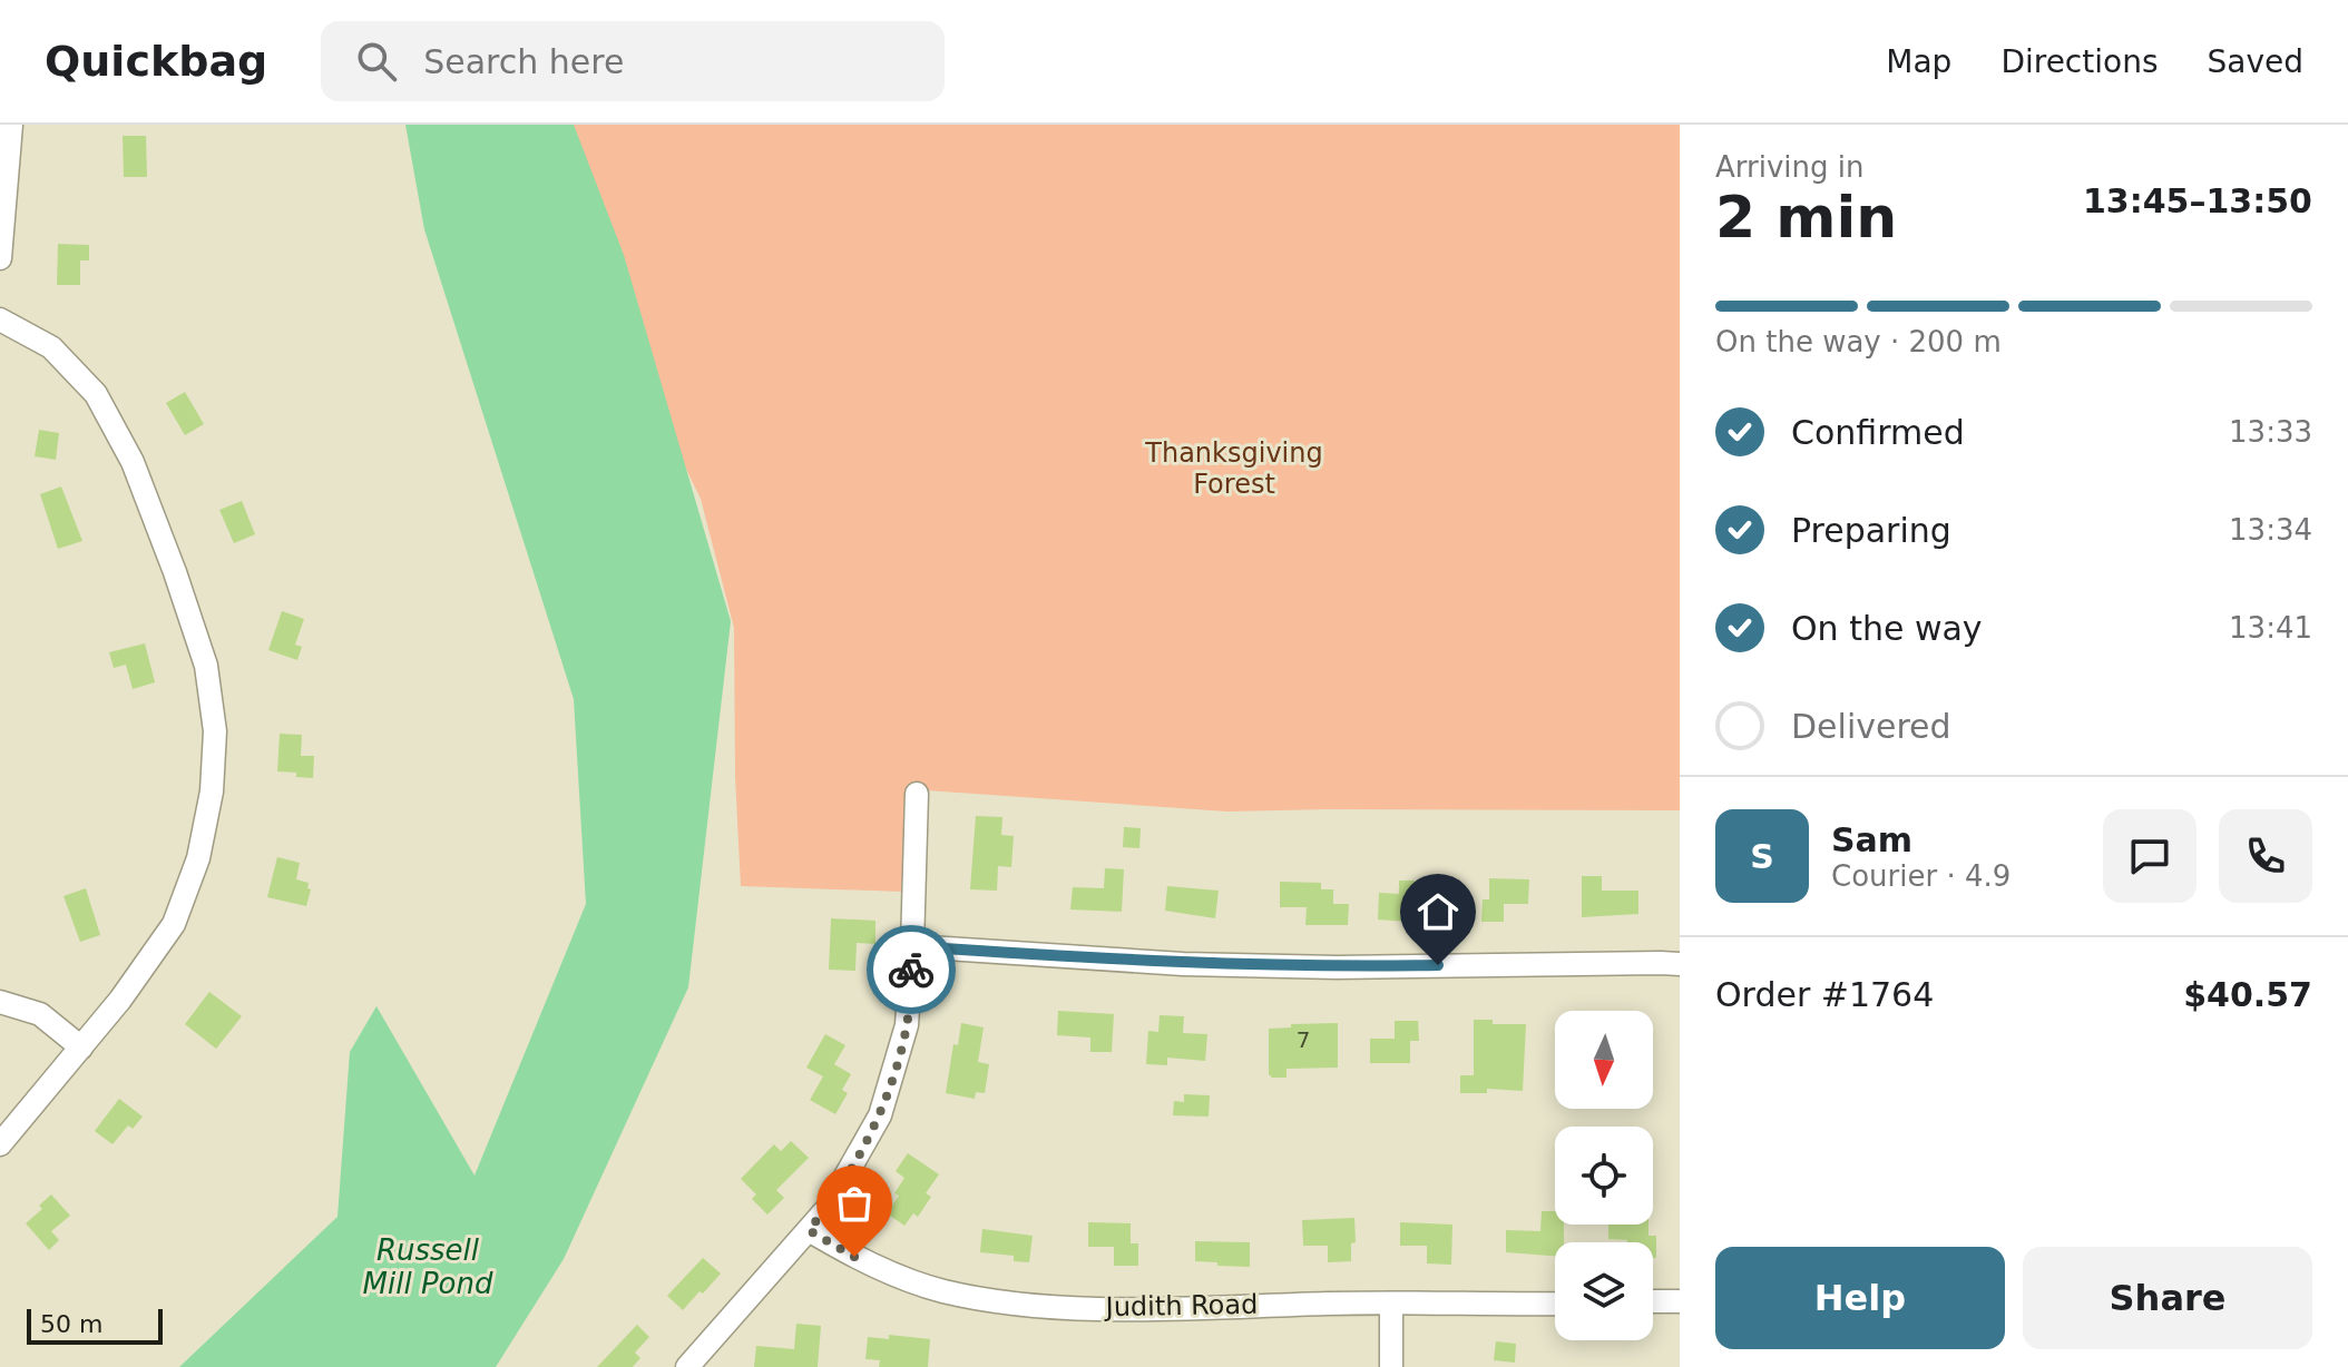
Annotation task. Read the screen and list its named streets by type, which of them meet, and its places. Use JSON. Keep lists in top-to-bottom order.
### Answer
{
  "streets": {
    "street": ["Judith Road"]
  },
  "water": ["Russell Mill Pond"],
  "parks": ["Thanksgiving Forest"],
  "house_numbers": ["7"],
  "scale_bar": "50 m",
  "north": "bottom",
  "page": {
    "header": "Quickbag",
    "search": "Search here",
    "nav": ["Map", "Directions", "Saved"],
    "heading": ["2 min", "Arriving in", "13:45–13:50"],
    "panel": [
      "Sam",
      "Courier · 4.9",
      "Order #1764",
      "$40.57"
    ],
    "bar": "On the way · 200 m",
    "list": [
      ["Confirmed", "13:33"],
      ["Preparing", "13:34"],
      ["On the way", "13:41"],
      "Delivered"
    ],
    "round": "S",
    "buttons": ["Help", "Share"],
    "scale": "50 m"
  }
}
